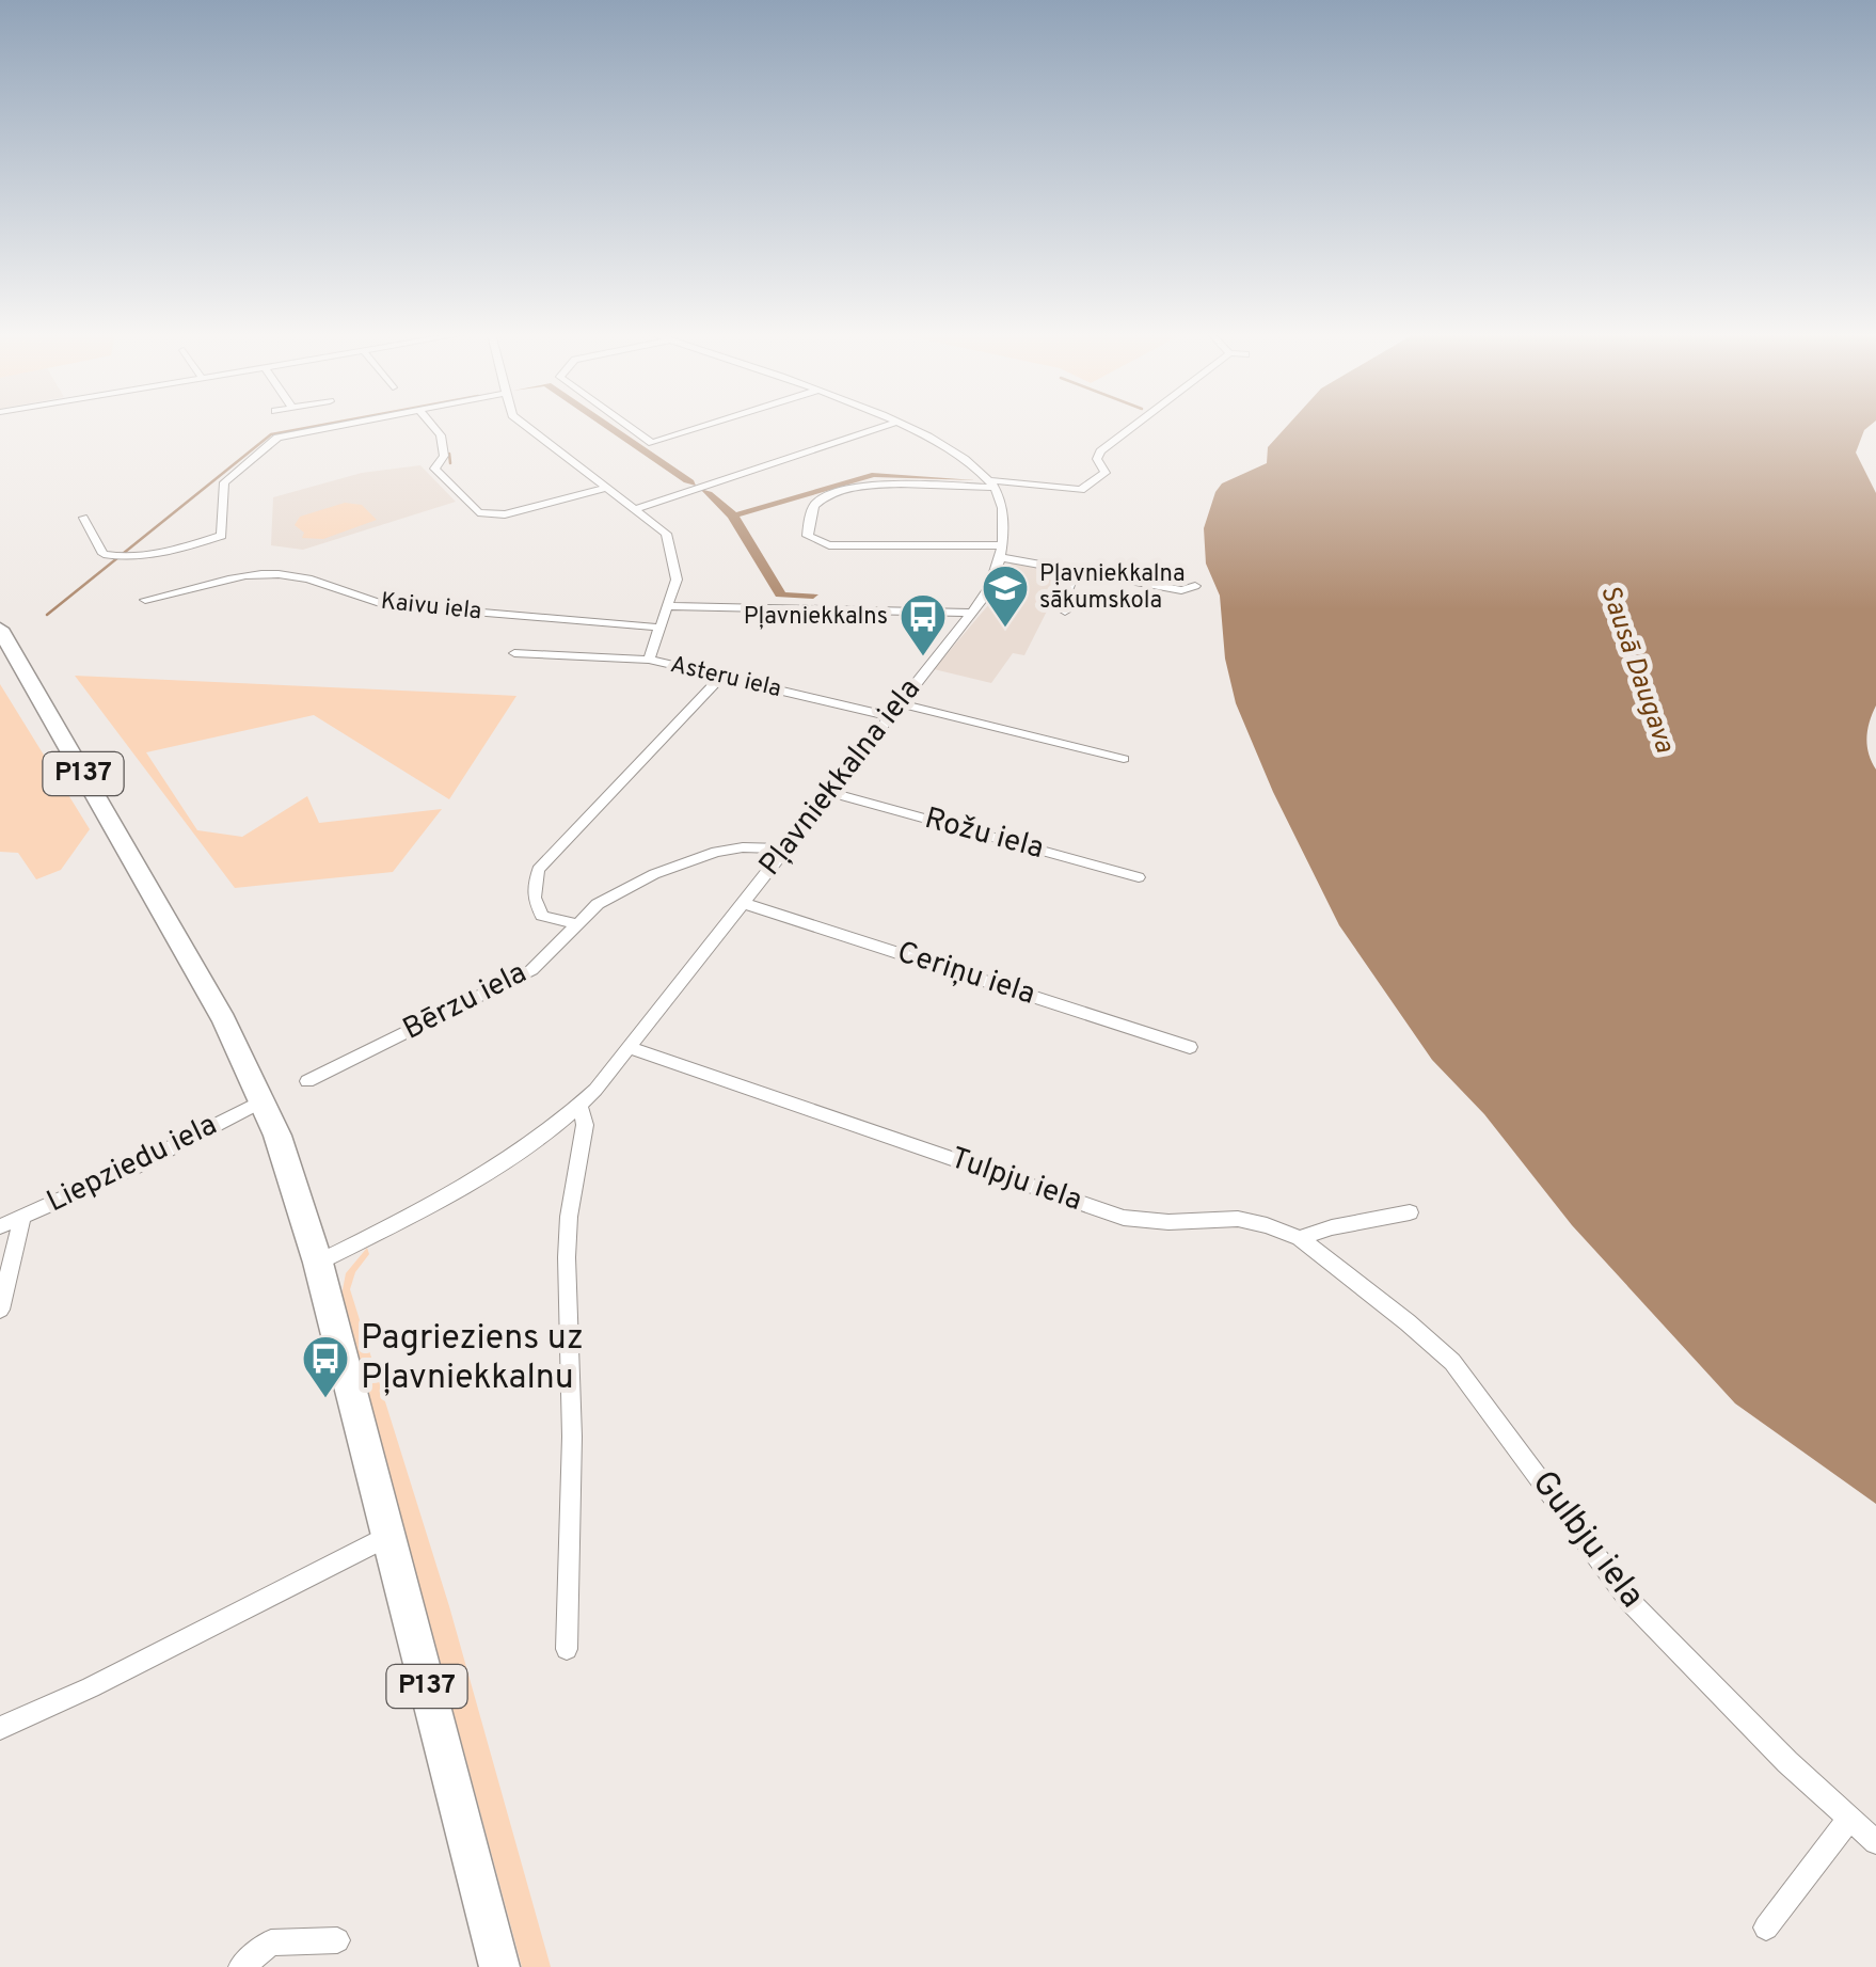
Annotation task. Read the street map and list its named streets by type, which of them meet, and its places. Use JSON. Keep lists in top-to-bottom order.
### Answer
{
  "streets": {
    "main road": ["P137"],
    "street": [
      "Kaivu iela",
      "Asteru iela",
      "Pļavniekkalna iela",
      "Rožu iela",
      "Ceriņu iela",
      "Bērzu iela",
      "Liepziedu iela",
      "Tulpju iela",
      "Gulbju iela"
    ]
  },
  "crossings": [
    ["Kaivu iela", "Asteru iela"],
    ["Asteru iela", "Pļavniekkalna iela"],
    ["P137", "Pļavniekkalna iela"],
    ["P137", "Liepziedu iela"],
    ["Pļavniekkalna iela", "Rožu iela"],
    ["Pļavniekkalna iela", "Ceriņu iela"],
    ["Pļavniekkalna iela", "Bērzu iela"],
    ["Pļavniekkalna iela", "Tulpju iela"],
    ["Tulpju iela", "Gulbju iela"]
  ],
  "water": ["Sausā Daugava"],
  "places": {
    "school or university": ["Pļavniekkalna sākumskola"],
    "bus stop": ["Pļavniekkalns", "Pagrieziens uz Pļavniekkalnu"]
  }
}
